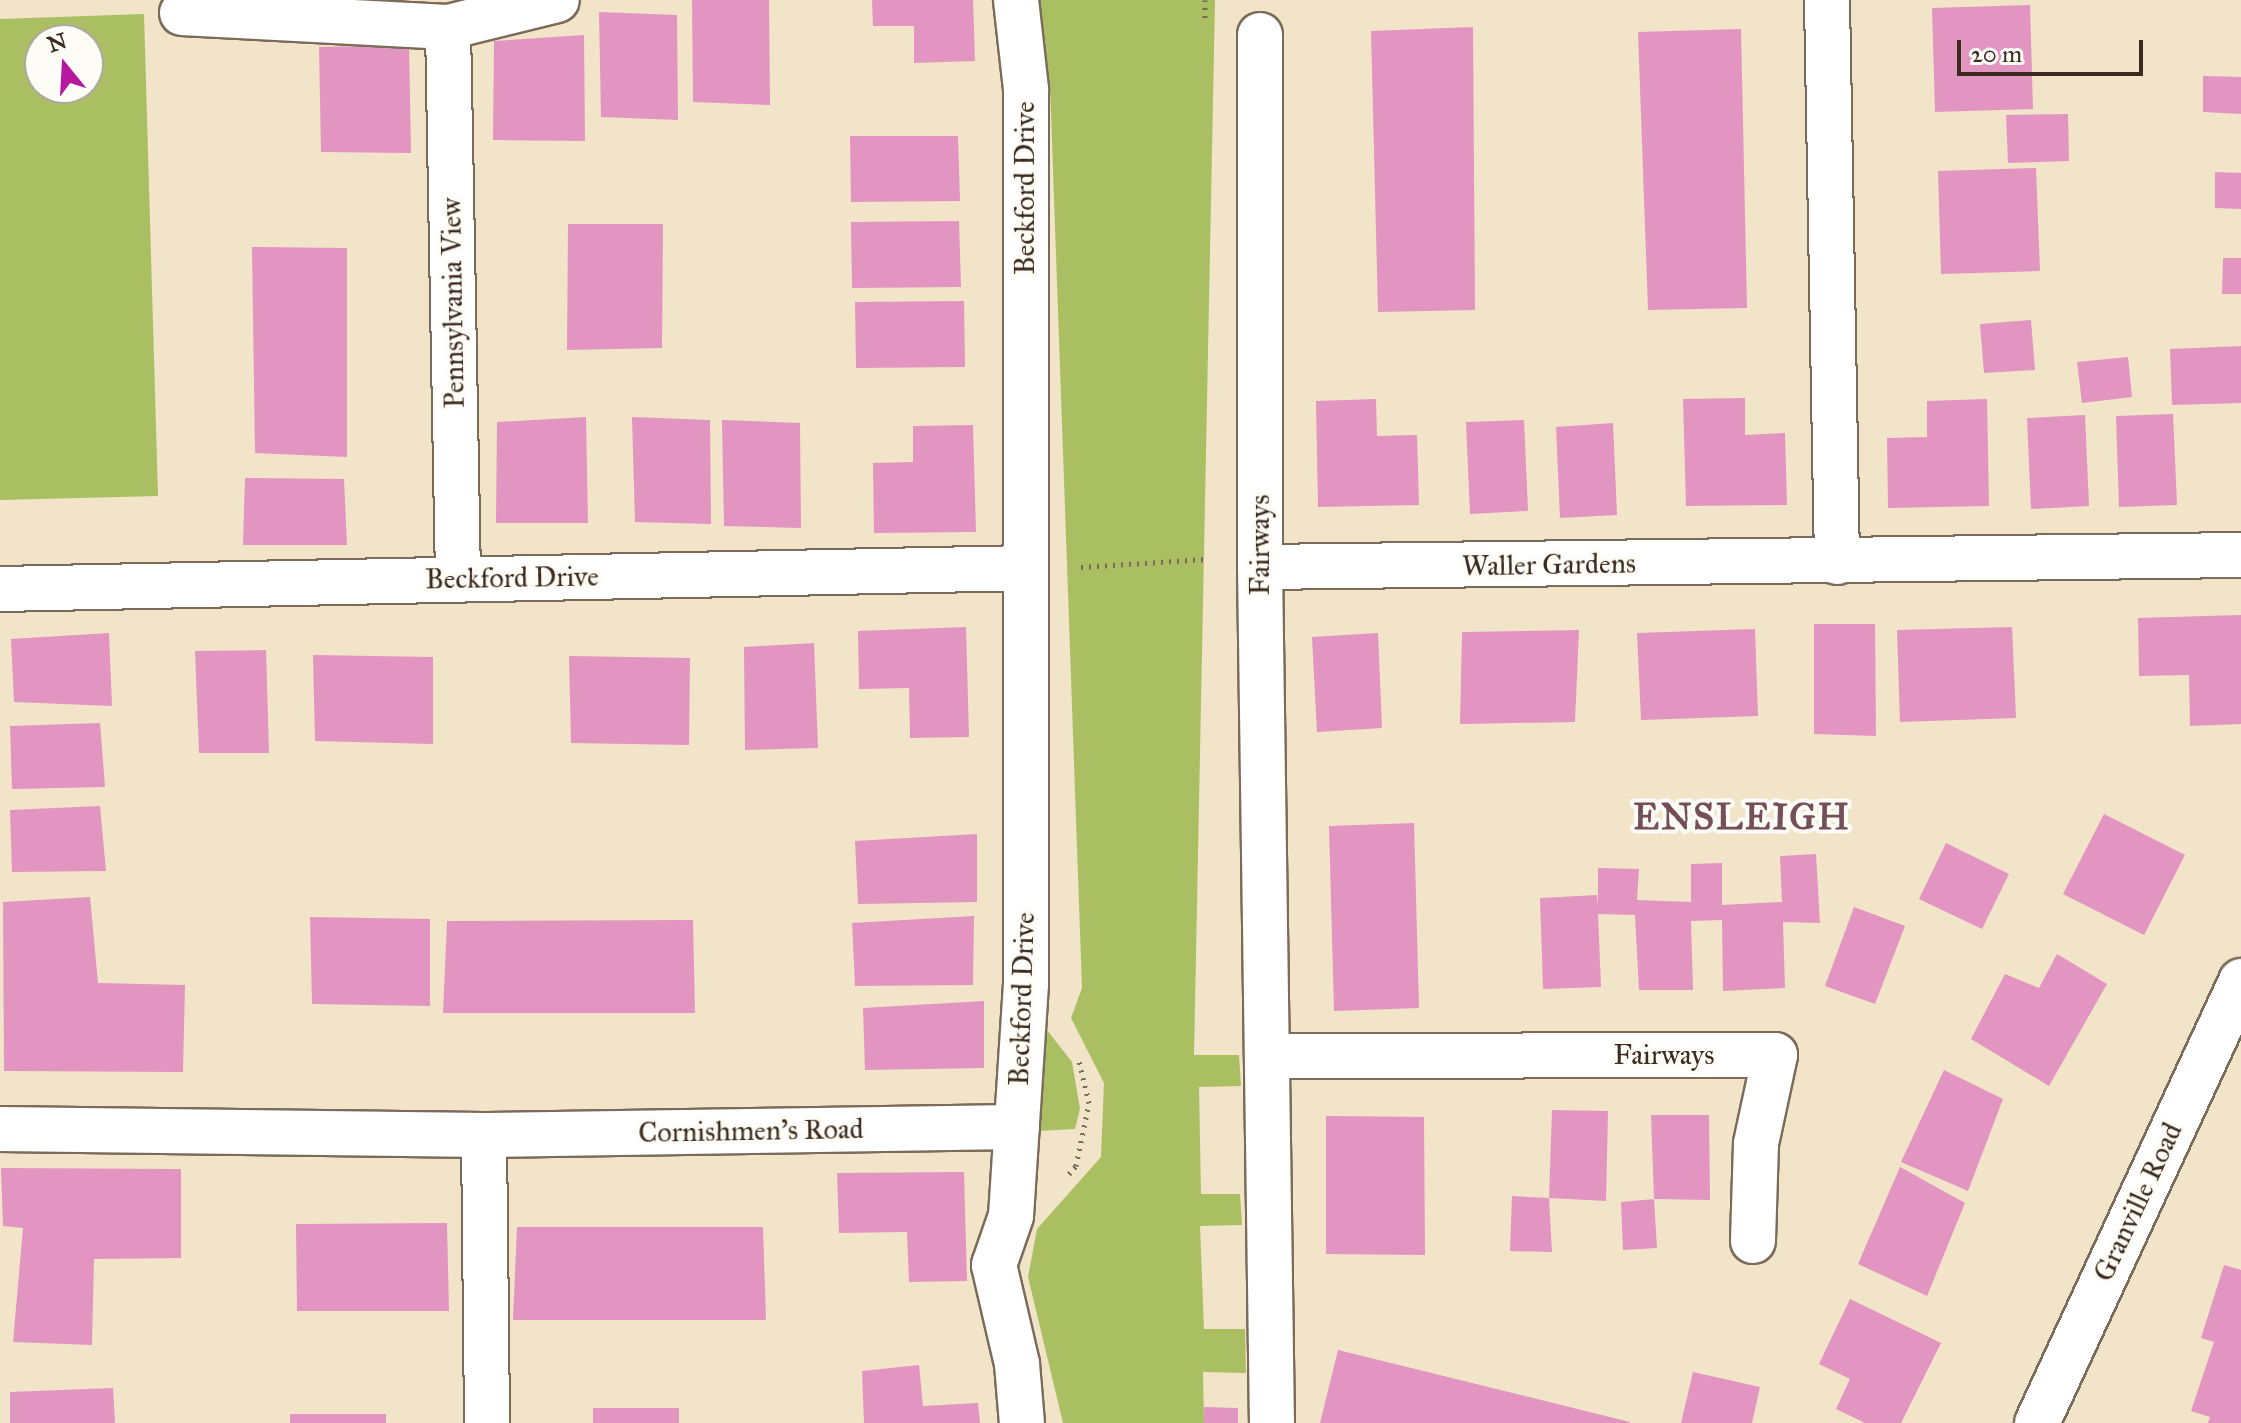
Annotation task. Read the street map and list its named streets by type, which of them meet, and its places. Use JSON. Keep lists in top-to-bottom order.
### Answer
{
  "streets": {
    "street": [
      "Beckford Drive",
      "Pennsylvania View",
      "Fairways",
      "Waller Gardens",
      "Cornishmen's Road",
      "Granville Road"
    ]
  },
  "crossings": [
    ["Beckford Drive", "Pennsylvania View"],
    ["Beckford Drive", "Cornishmen's Road"],
    ["Fairways", "Waller Gardens"]
  ],
  "districts": ["ENSLEIGH"],
  "scale_bar": "20 m",
  "north": "top"
}
